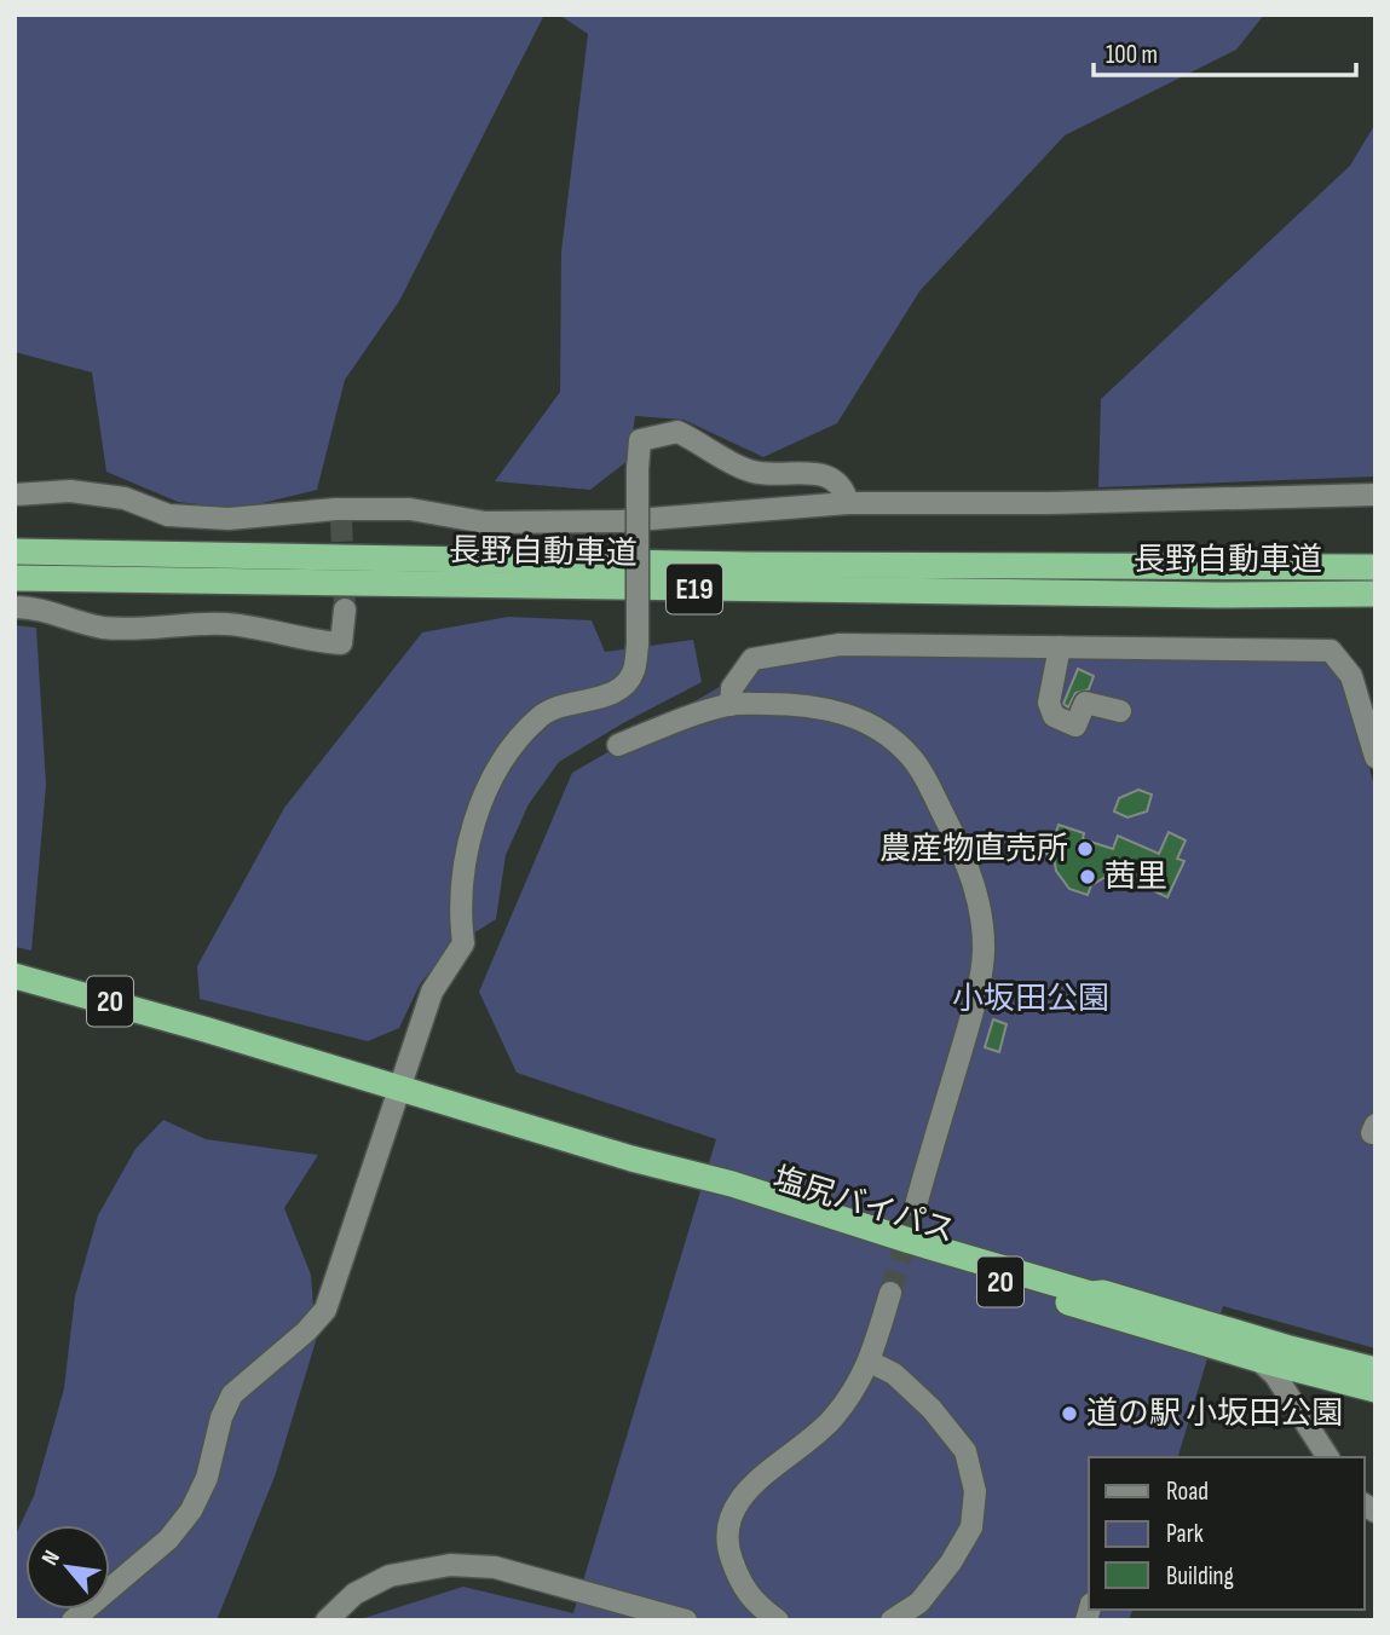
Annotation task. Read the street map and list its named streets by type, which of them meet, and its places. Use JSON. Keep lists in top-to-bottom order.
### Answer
{
  "streets": {
    "highway": [
      "長野自動車道",
      "E19",
      "20",
      "塩尻バイパス"
    ]
  },
  "parks": ["小坂田公園"],
  "places": ["農産物直売所", "茜里", "道の駅 小坂田公園"],
  "legend": ["Road", "Park", "Building"],
  "scale_bar": "100 m",
  "north": "top left"
}
